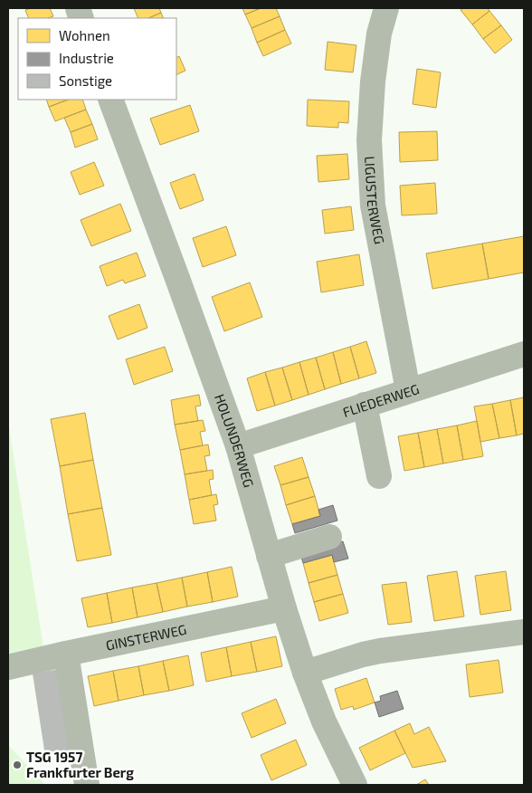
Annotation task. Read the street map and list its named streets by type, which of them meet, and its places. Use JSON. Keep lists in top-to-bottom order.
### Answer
{
  "streets": {
    "street": [
      "LIGUSTERWEG",
      "FLIEDERWEG",
      "HOLUNDERWEG",
      "GINSTERWEG"
    ]
  },
  "crossings": [
    ["LIGUSTERWEG", "FLIEDERWEG"],
    ["FLIEDERWEG", "HOLUNDERWEG"],
    ["HOLUNDERWEG", "GINSTERWEG"]
  ],
  "places": ["TSG 1957 Frankfurter Berg"],
  "legend": ["Wohnen", "Industrie", "Sonstige"]
}
